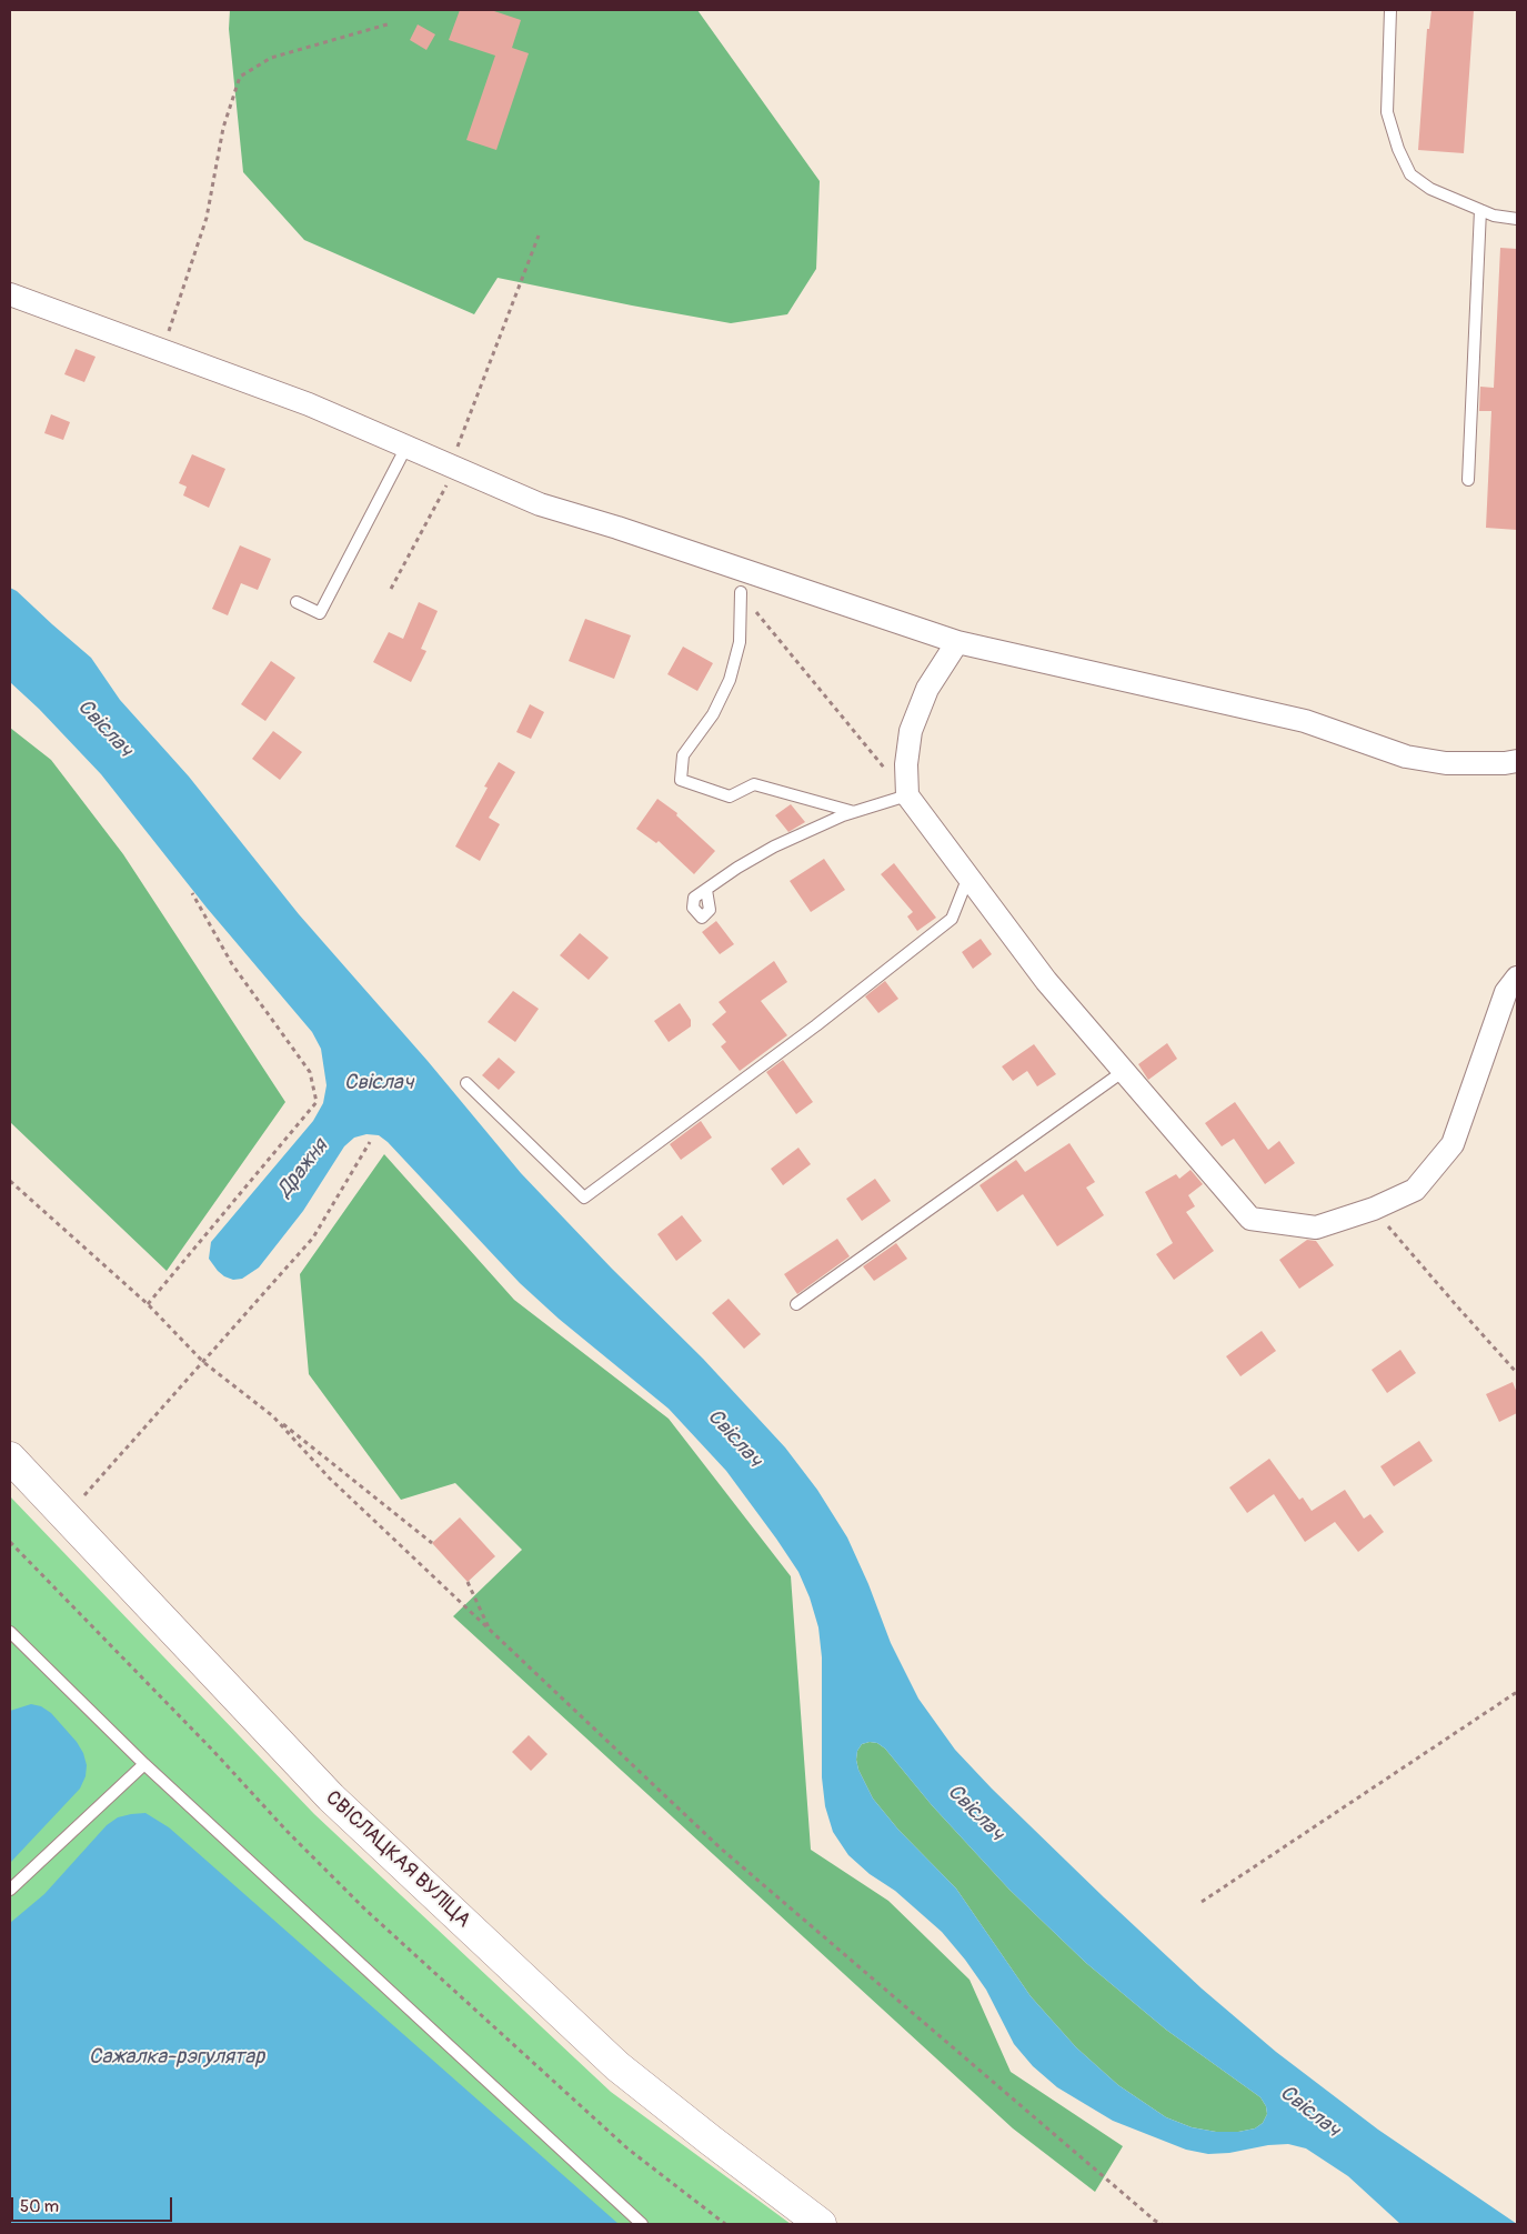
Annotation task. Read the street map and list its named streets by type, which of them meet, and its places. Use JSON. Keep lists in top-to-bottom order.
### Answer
{
  "streets": {
    "main road": ["СВІСЛАЦКАЯ ВУЛІЦА"]
  },
  "water": ["Свіслач", "Дражня", "Сажалка-рэгулятар"],
  "scale_bar": "50 m"
}
